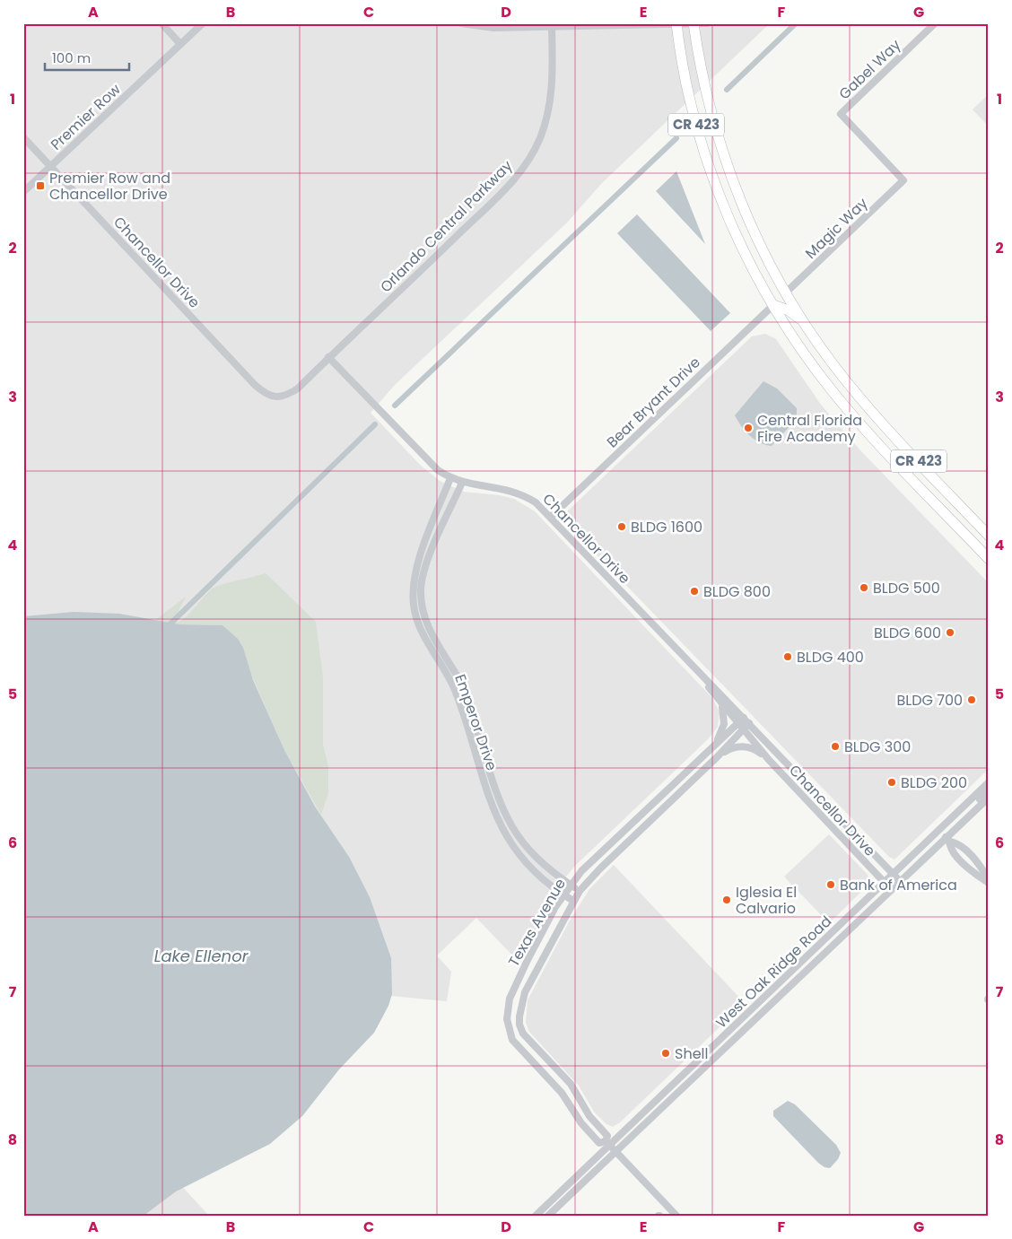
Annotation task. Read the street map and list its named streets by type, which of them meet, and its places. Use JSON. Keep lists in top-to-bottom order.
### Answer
{
  "streets": {
    "highway": ["CR 423"],
    "street": [
      "Gabel Way",
      "Premier Row",
      "Orlando Central Parkway",
      "Magic Way",
      "Chancellor Drive",
      "Bear Bryant Drive",
      "Emperor Drive",
      "Texas Avenue",
      "West Oak Ridge Road"
    ]
  },
  "crossings": [
    ["Gabel Way", "Magic Way"],
    ["Premier Row", "Chancellor Drive"],
    ["CR 423", "Magic Way"],
    ["CR 423", "Bear Bryant Drive"],
    ["Orlando Central Parkway", "Chancellor Drive"],
    ["Chancellor Drive", "Bear Bryant Drive"],
    ["Chancellor Drive", "Emperor Drive"],
    ["Chancellor Drive", "Texas Avenue"],
    ["Chancellor Drive", "West Oak Ridge Road"],
    ["Emperor Drive", "Texas Avenue"],
    ["Texas Avenue", "West Oak Ridge Road"]
  ],
  "water": ["Lake Ellenor"],
  "places": {
    "transit": ["Premier Row and Chancellor Drive"],
    "other": [
      "Central Florida Fire Academy",
      "BLDG 1600",
      "BLDG 500",
      "BLDG 800",
      "BLDG 600",
      "BLDG 400",
      "BLDG 700",
      "BLDG 300",
      "BLDG 200",
      "Bank of America",
      "Iglesia El Calvario",
      "Shell"
    ]
  },
  "scale_bar": "100 m",
  "grid": {
    "columns": [
      "A",
      "B",
      "C",
      "D",
      "E",
      "F",
      "G"
    ],
    "rows": [
      "1",
      "2",
      "3",
      "4",
      "5",
      "6",
      "7",
      "8"
    ]
  }
}
